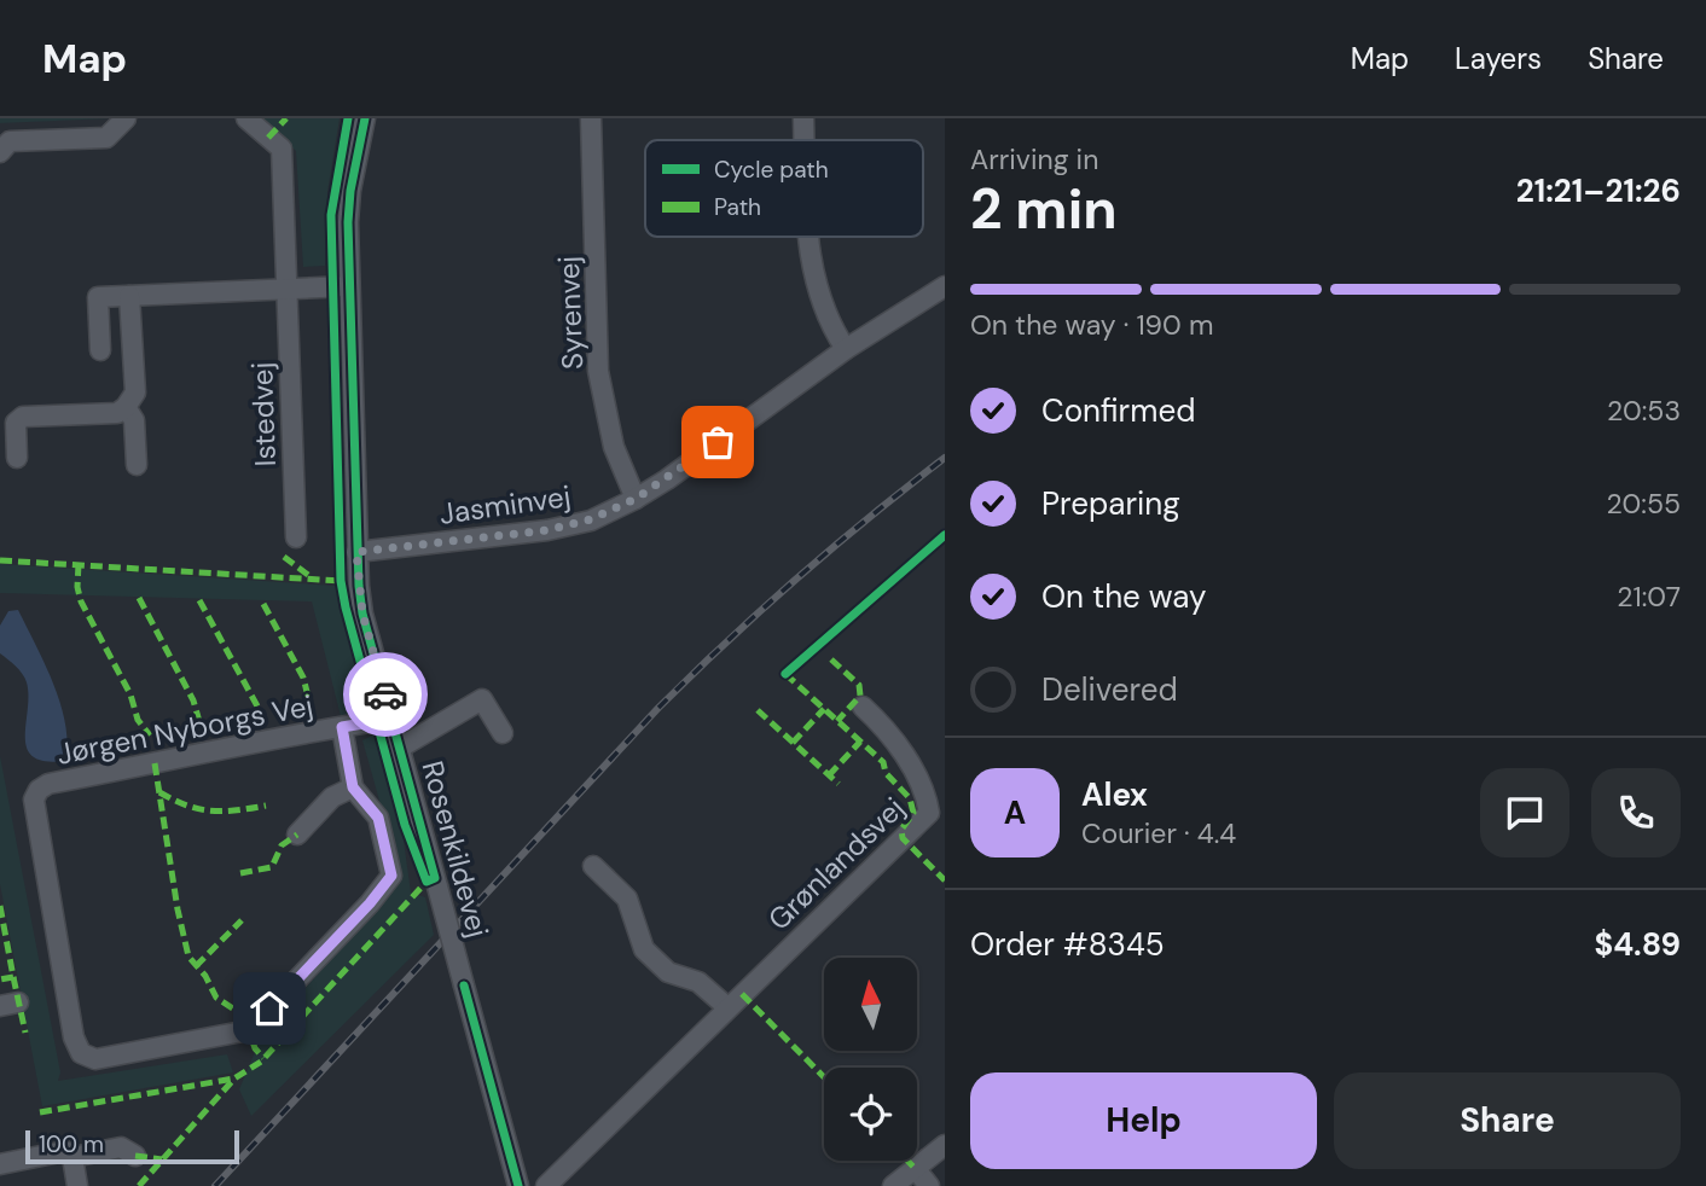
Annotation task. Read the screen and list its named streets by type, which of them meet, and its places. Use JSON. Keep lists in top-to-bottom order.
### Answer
{
  "streets": {
    "street": [
      "Syrenvej",
      "Istedvej",
      "Jasminvej",
      "Jørgen Nyborgs Vej",
      "Rosenkildevej",
      "Grønlandsvej"
    ]
  },
  "crossings": [
    ["Syrenvej", "Jasminvej"],
    ["Jasminvej", "Rosenkildevej"],
    ["Jørgen Nyborgs Vej", "Rosenkildevej"]
  ],
  "legend": ["Cycle path", "Path"],
  "scale_bar": "100 m",
  "north": "top",
  "page": {
    "header": "Map",
    "nav": ["Map", "Layers", "Share"],
    "heading": ["2 min", "Arriving in", "21:21–21:26"],
    "panel": [
      "Alex",
      "Courier · 4.4",
      "Order #8345",
      "$4.89"
    ],
    "bar": "On the way · 190 m",
    "list": [
      ["Confirmed", "20:53"],
      ["Preparing", "20:55"],
      ["On the way", "21:07"],
      "Delivered"
    ],
    "round": "A",
    "buttons": ["Help", "Share"],
    "scale": "100 m"
  }
}
